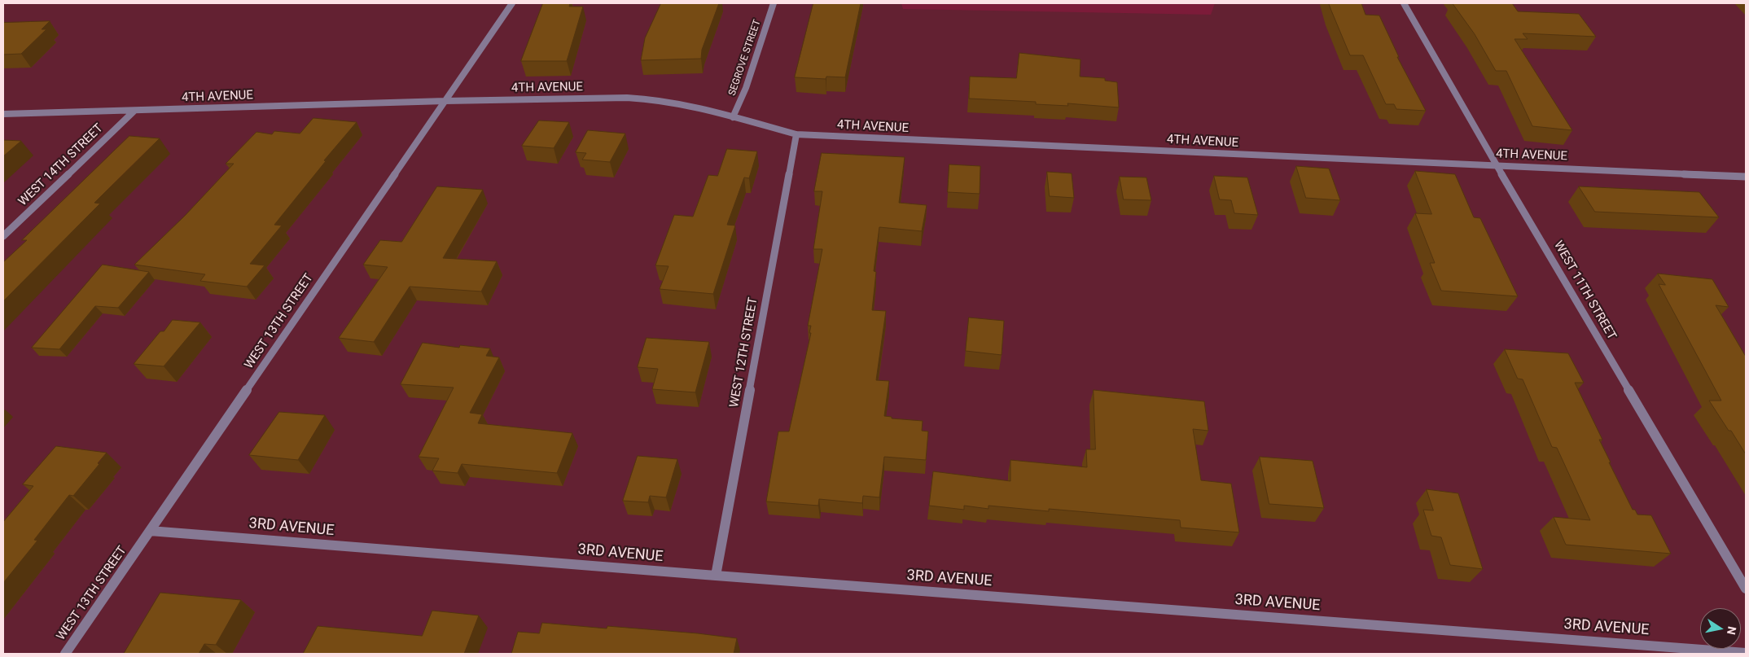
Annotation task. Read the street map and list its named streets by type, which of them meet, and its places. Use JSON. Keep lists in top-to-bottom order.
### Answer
{
  "streets": {
    "street": [
      "SEGROVE STREET",
      "4TH AVENUE",
      "WEST 14TH STREET",
      "WEST 11TH STREET",
      "WEST 13TH STREET",
      "WEST 12TH STREET",
      "3RD AVENUE"
    ]
  },
  "crossings": [
    ["SEGROVE STREET", "4TH AVENUE"],
    ["4TH AVENUE", "WEST 14TH STREET"],
    ["4TH AVENUE", "WEST 11TH STREET"],
    ["4TH AVENUE", "WEST 13TH STREET"],
    ["4TH AVENUE", "WEST 12TH STREET"],
    ["WEST 13TH STREET", "3RD AVENUE"],
    ["WEST 12TH STREET", "3RD AVENUE"]
  ],
  "north": "right"
}
